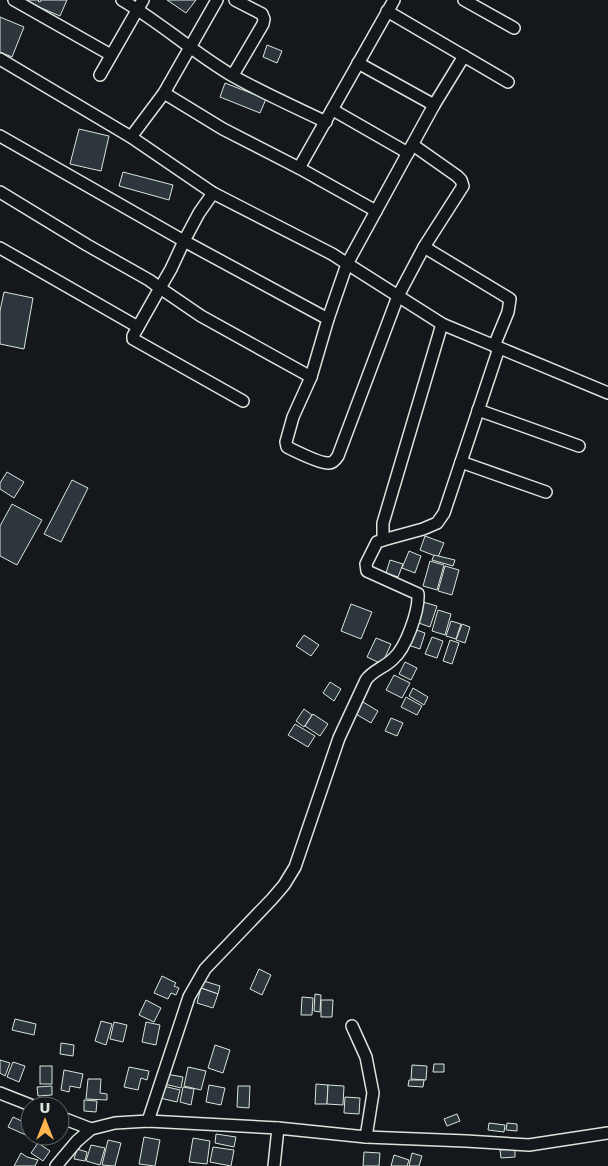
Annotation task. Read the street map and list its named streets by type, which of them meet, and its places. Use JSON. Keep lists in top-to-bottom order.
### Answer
{
  "north": "top"
}
